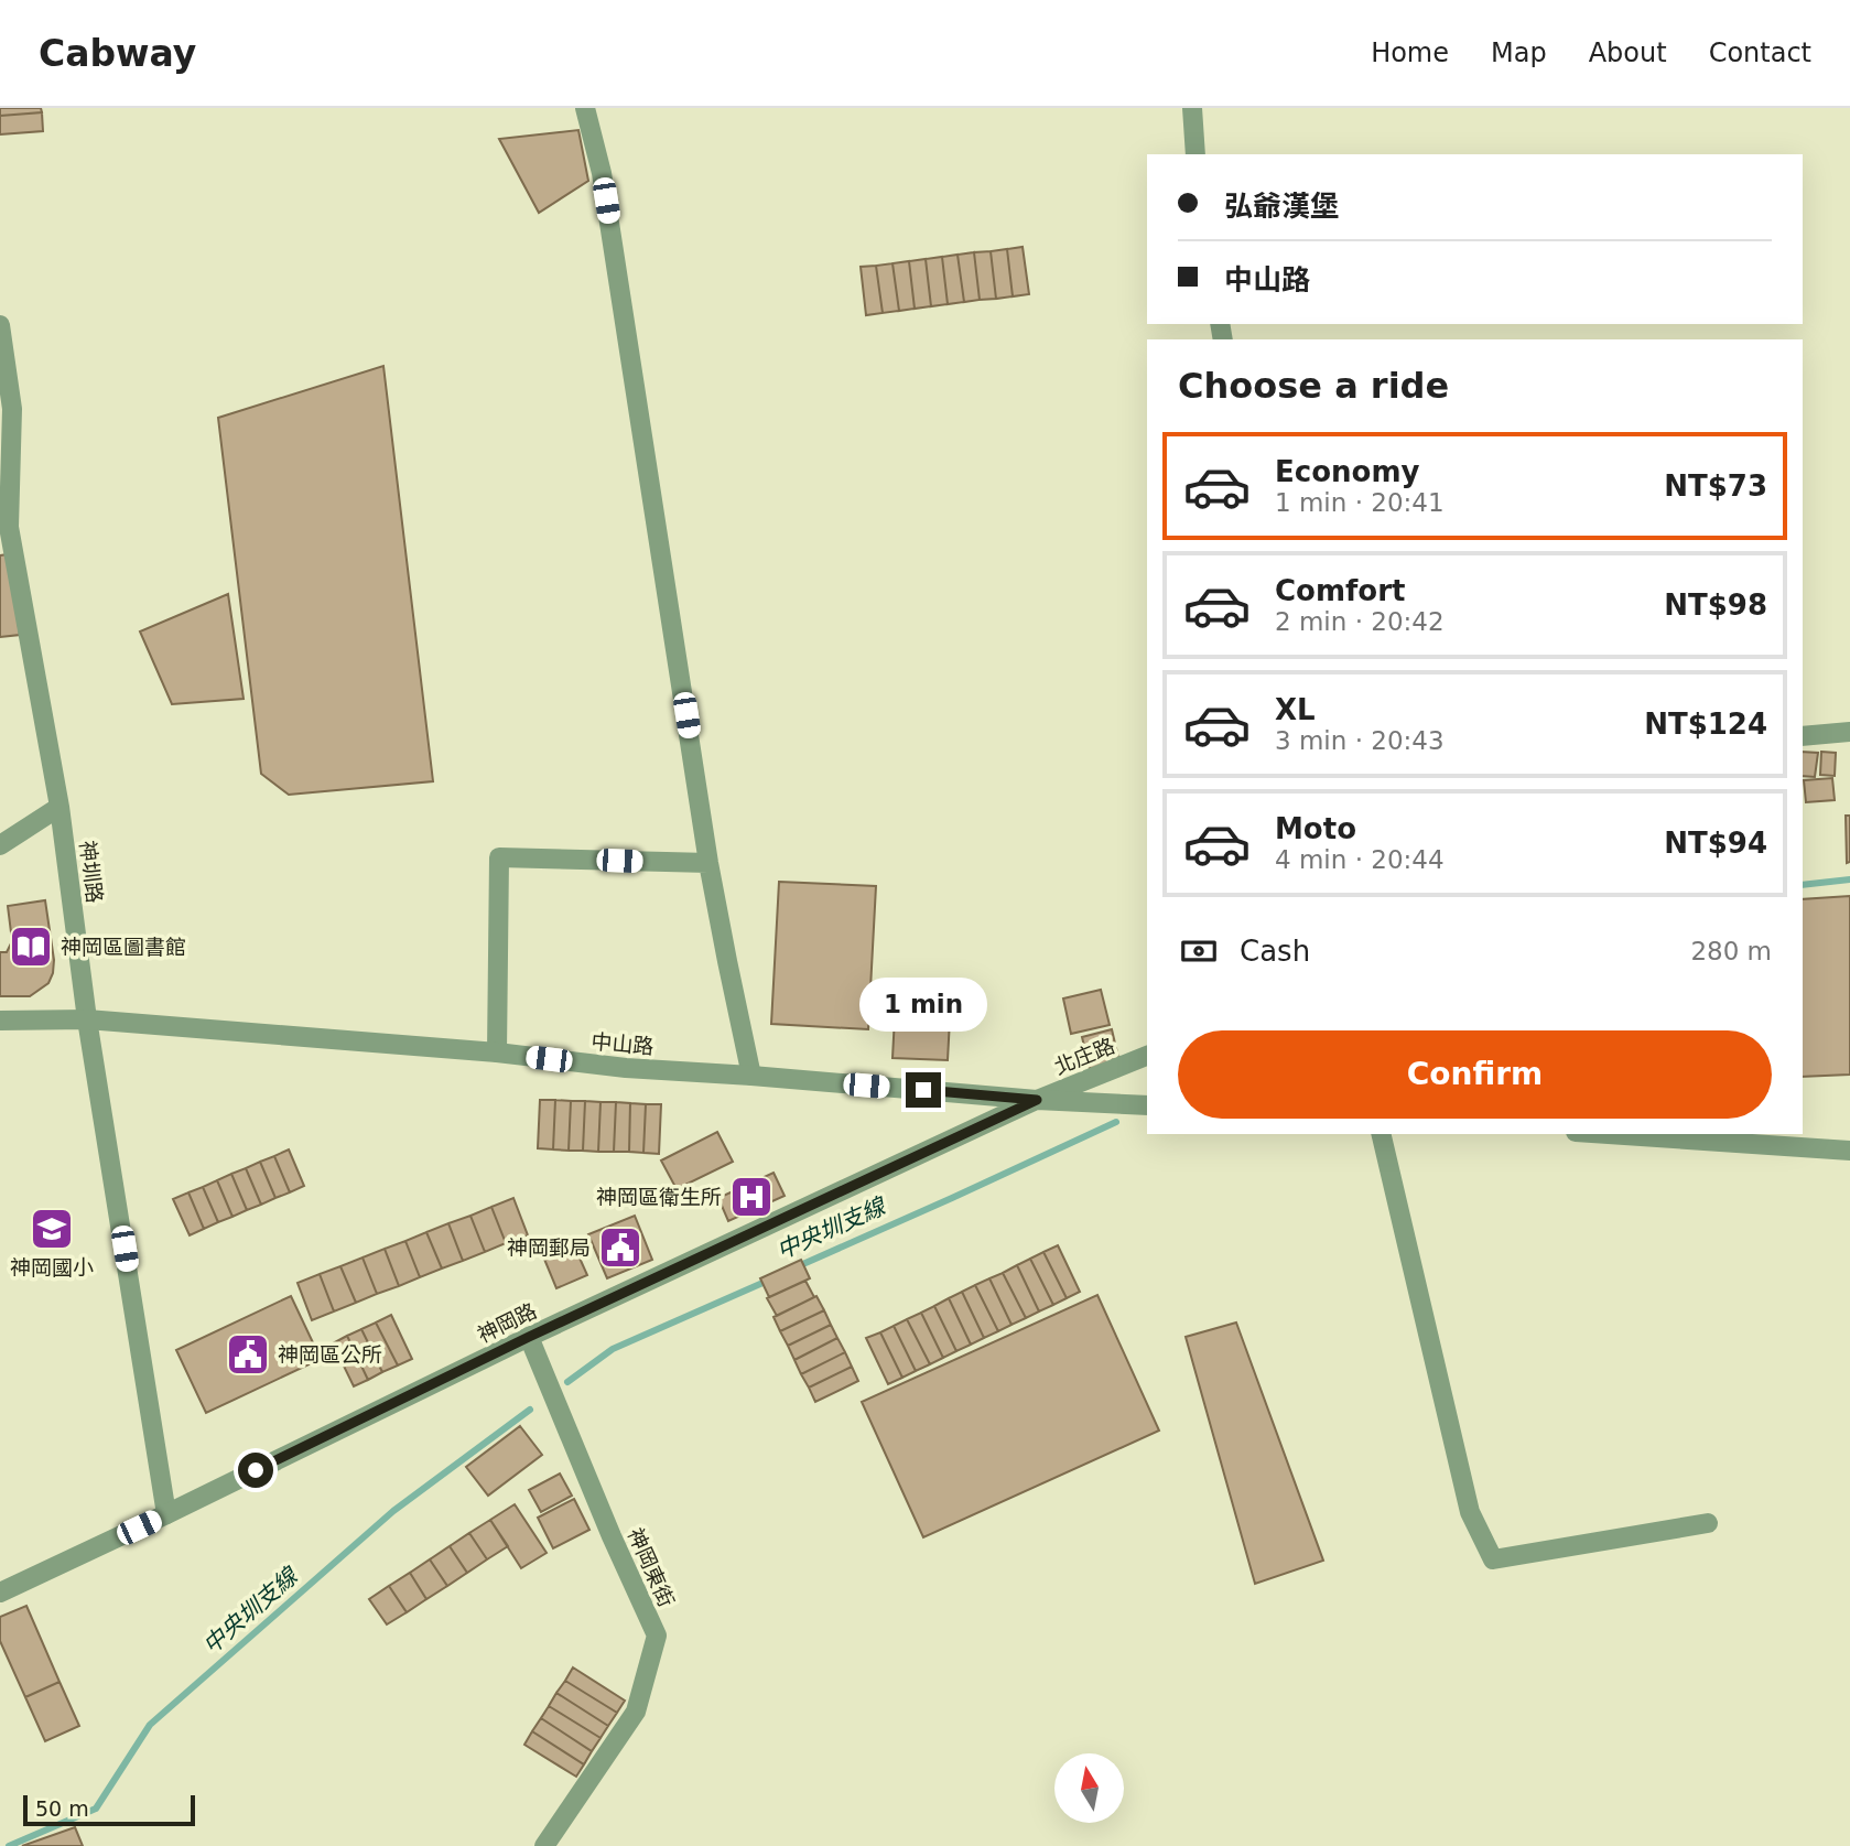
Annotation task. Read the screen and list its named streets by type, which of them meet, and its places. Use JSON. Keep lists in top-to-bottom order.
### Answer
{
  "streets": {
    "street": [
      "神圳路",
      "中山路",
      "北庄路",
      "神岡路",
      "神岡東街"
    ]
  },
  "crossings": [
    ["神圳路", "中山路"],
    ["神圳路", "神岡路"],
    ["中山路", "北庄路"],
    ["中山路", "神岡路"],
    ["北庄路", "神岡路"],
    ["神岡路", "神岡東街"]
  ],
  "water": ["中央圳支線"],
  "places": {
    "library": ["神岡區圖書館"],
    "hospital": ["神岡區衛生所"],
    "school or university": ["神岡國小"],
    "public building": ["神岡郵局", "神岡區公所"]
  },
  "scale_bar": "50 m",
  "north": "top",
  "page": {
    "header": "Cabway",
    "nav": [
      "Home",
      "Map",
      "About",
      "Contact"
    ],
    "banner": ["弘爺漢堡", "中山路"],
    "heading": "Choose a ride",
    "list": [
      {
        "name": "Economy",
        "note": "1 min · 20:41",
        "value": "NT$73"
      },
      {
        "name": "Comfort",
        "note": "2 min · 20:42",
        "value": "NT$98"
      },
      {
        "name": "XL",
        "note": "3 min · 20:43",
        "value": "NT$124"
      },
      {
        "name": "Moto",
        "note": "4 min · 20:44",
        "value": "NT$94"
      }
    ],
    "pay": ["Cash", "280 m"],
    "bubble": "1 min",
    "buttons": "Confirm",
    "scale": "50 m"
  }
}
